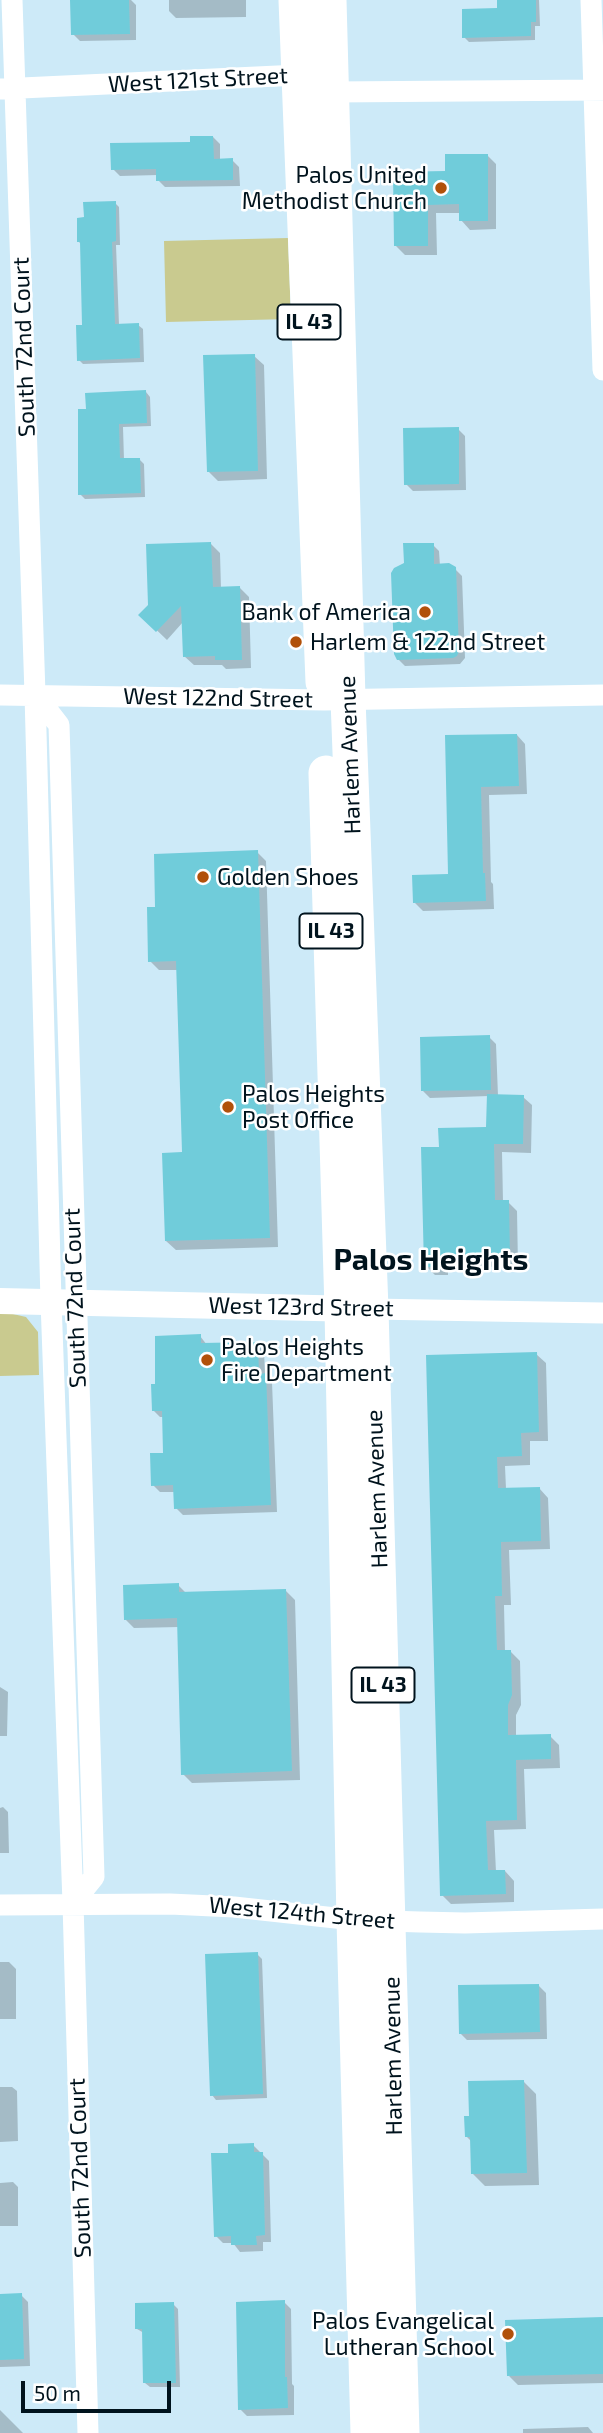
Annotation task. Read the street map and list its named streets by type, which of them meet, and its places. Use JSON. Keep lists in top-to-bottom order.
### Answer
{
  "streets": {
    "main road": ["IL 43", "Harlem Avenue"],
    "street": [
      "West 121st Street",
      "South 72nd Court",
      "West 122nd Street",
      "West 123rd Street",
      "West 124th Street"
    ]
  },
  "crossings": [
    ["West 121st Street", "South 72nd Court"],
    ["West 121st Street", "Harlem Avenue"],
    ["South 72nd Court", "West 122nd Street"],
    ["South 72nd Court", "West 123rd Street"],
    ["South 72nd Court", "West 124th Street"],
    ["West 122nd Street", "Harlem Avenue"],
    ["Harlem Avenue", "West 123rd Street"],
    ["Harlem Avenue", "West 124th Street"]
  ],
  "districts": ["Palos Heights"],
  "places": [
    "Palos United Methodist Church",
    "Bank of America",
    "Harlem & 122nd Street",
    "Golden Shoes",
    "Palos Heights Post Office",
    "Palos Heights Fire Department",
    "Palos Evangelical Lutheran School"
  ],
  "scale_bar": "50 m"
}
